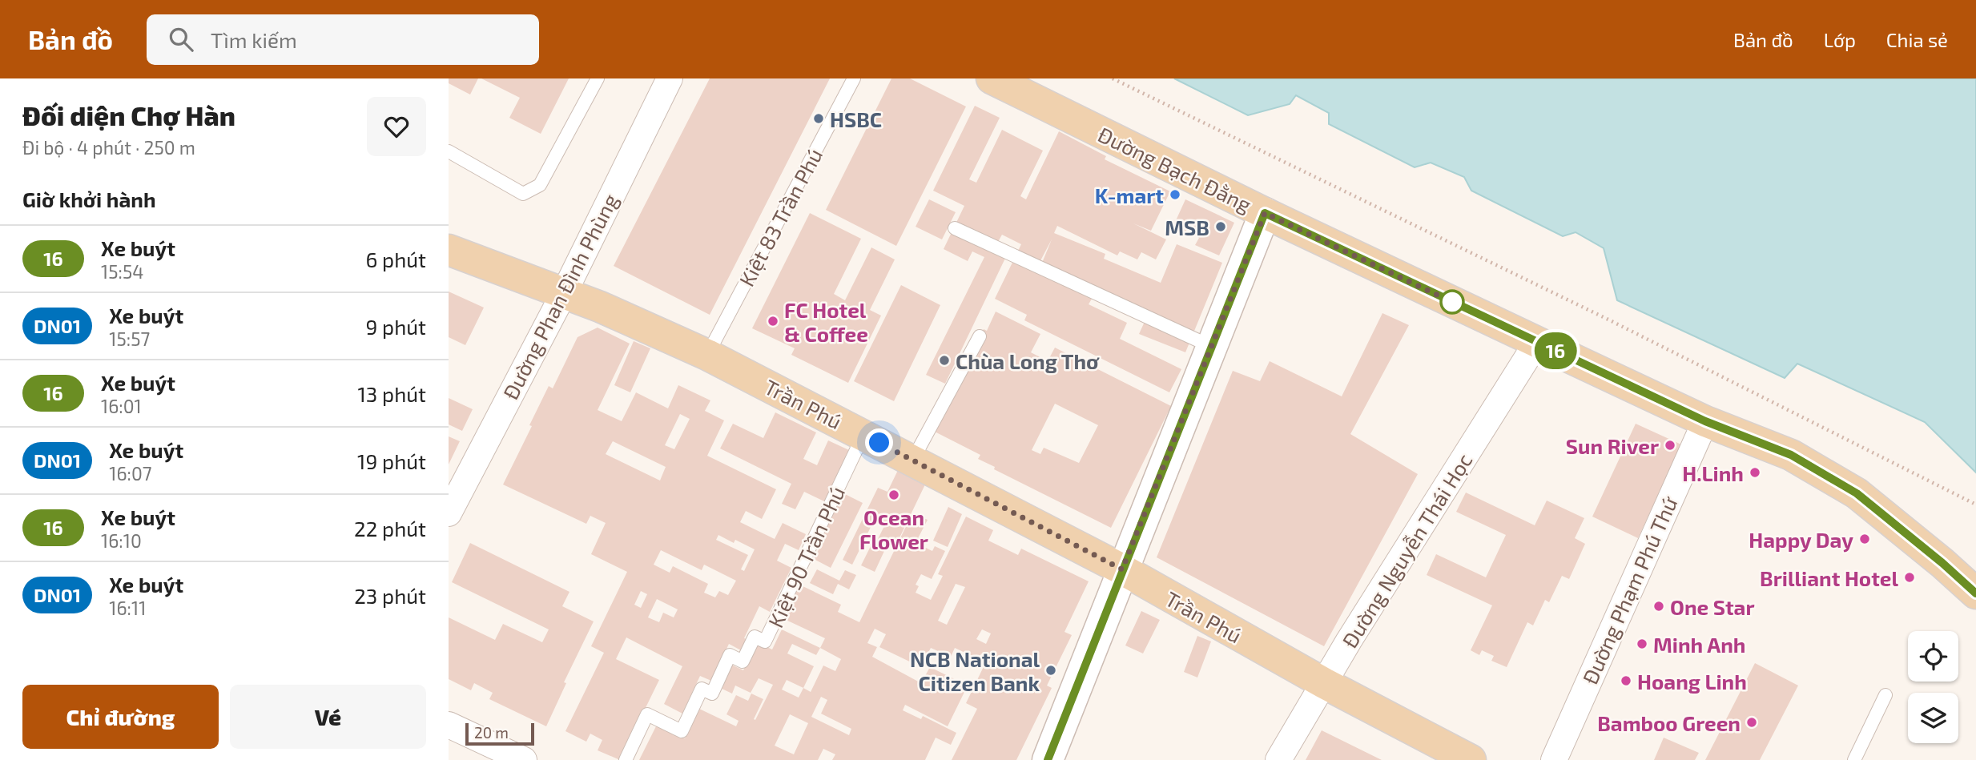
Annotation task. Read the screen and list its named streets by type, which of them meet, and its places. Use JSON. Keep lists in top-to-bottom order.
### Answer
{
  "streets": {
    "main road": ["Đường Bạch Đằng", "Trần Phú"],
    "street": ["Đường Phan Đình Phùng", "Đường Nguyễn Thái Học", "Đường Phạm Phú Thứ"],
    "lane": ["Kiệt 83 Trần Phú", "Kiệt 90 Trần Phú"]
  },
  "crossings": [
    ["Đường Bạch Đằng", "Đường Nguyễn Thái Học"],
    ["Đường Bạch Đằng", "Đường Phạm Phú Thứ"],
    ["Kiệt 83 Trần Phú", "Trần Phú"],
    ["Đường Phan Đình Phùng", "Trần Phú"],
    ["Trần Phú", "Đường Nguyễn Thái Học"],
    ["Trần Phú", "Kiệt 90 Trần Phú"]
  ],
  "places": [
    "HSBC",
    "K-mart",
    "MSB",
    "FC Hotel & Coffee",
    "Chùa Long Thơ",
    "Sun River",
    "H.Linh",
    "Ocean Flower",
    "Happy Day",
    "Brilliant Hotel",
    "One Star",
    "Minh Anh",
    "NCB National Citizen Bank",
    "Hoang Linh",
    "Bamboo Green"
  ],
  "lines": ["bus line 16"],
  "scale_bar": "20 m",
  "page": {
    "header": "Bản đồ",
    "search": "Tìm kiếm",
    "nav": ["Bản đồ", "Lớp", "Chia sẻ"],
    "heading": [
      ["Đối diện Chợ Hàn", "Đi bộ · 4 phút · 250 m"],
      "Giờ khởi hành"
    ],
    "on_map": "16",
    "list": [
      {
        "mark": "16",
        "name": "Xe buýt",
        "note": "15:54",
        "value": "6 phút"
      },
      {
        "mark": "DN01",
        "name": "Xe buýt",
        "note": "15:57",
        "value": "9 phút"
      },
      {
        "mark": "16",
        "name": "Xe buýt",
        "note": "16:01",
        "value": "13 phút"
      },
      {
        "mark": "DN01",
        "name": "Xe buýt",
        "note": "16:07",
        "value": "19 phút"
      },
      {
        "mark": "16",
        "name": "Xe buýt",
        "note": "16:10",
        "value": "22 phút"
      },
      {
        "mark": "DN01",
        "name": "Xe buýt",
        "note": "16:11",
        "value": "23 phút"
      }
    ],
    "buttons": ["Chỉ đường", "Vé"],
    "scale": "20 m"
  }
}
